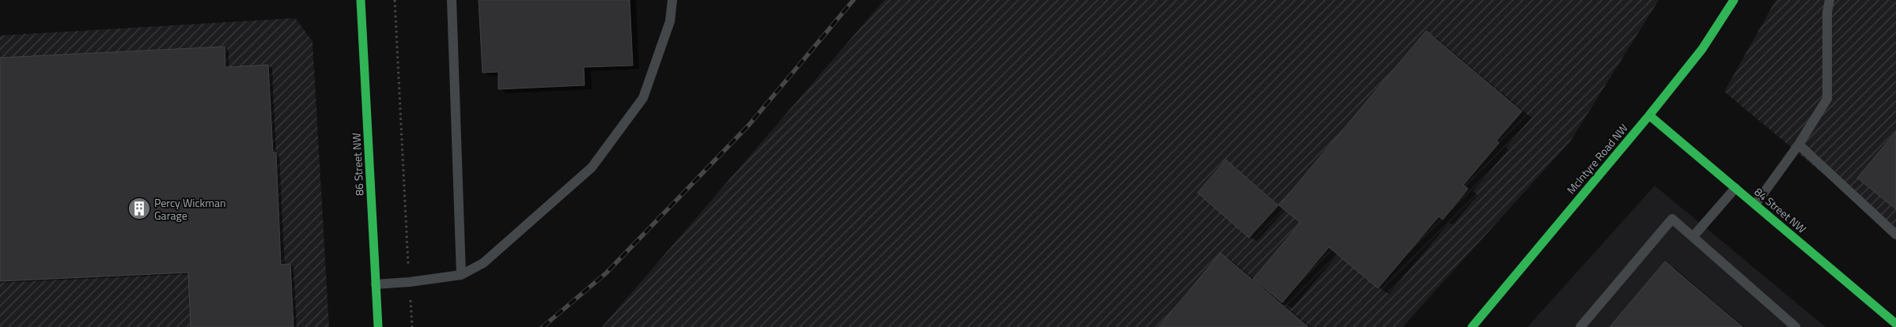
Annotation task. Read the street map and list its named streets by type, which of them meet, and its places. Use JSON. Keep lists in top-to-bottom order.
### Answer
{
  "streets": {
    "street": ["McIntyre Road NW", "86 Street NW", "84 Street NW"]
  },
  "crossings": [
    ["McIntyre Road NW", "84 Street NW"]
  ],
  "places": {
    "building": ["Percy Wickman Garage"]
  }
}
